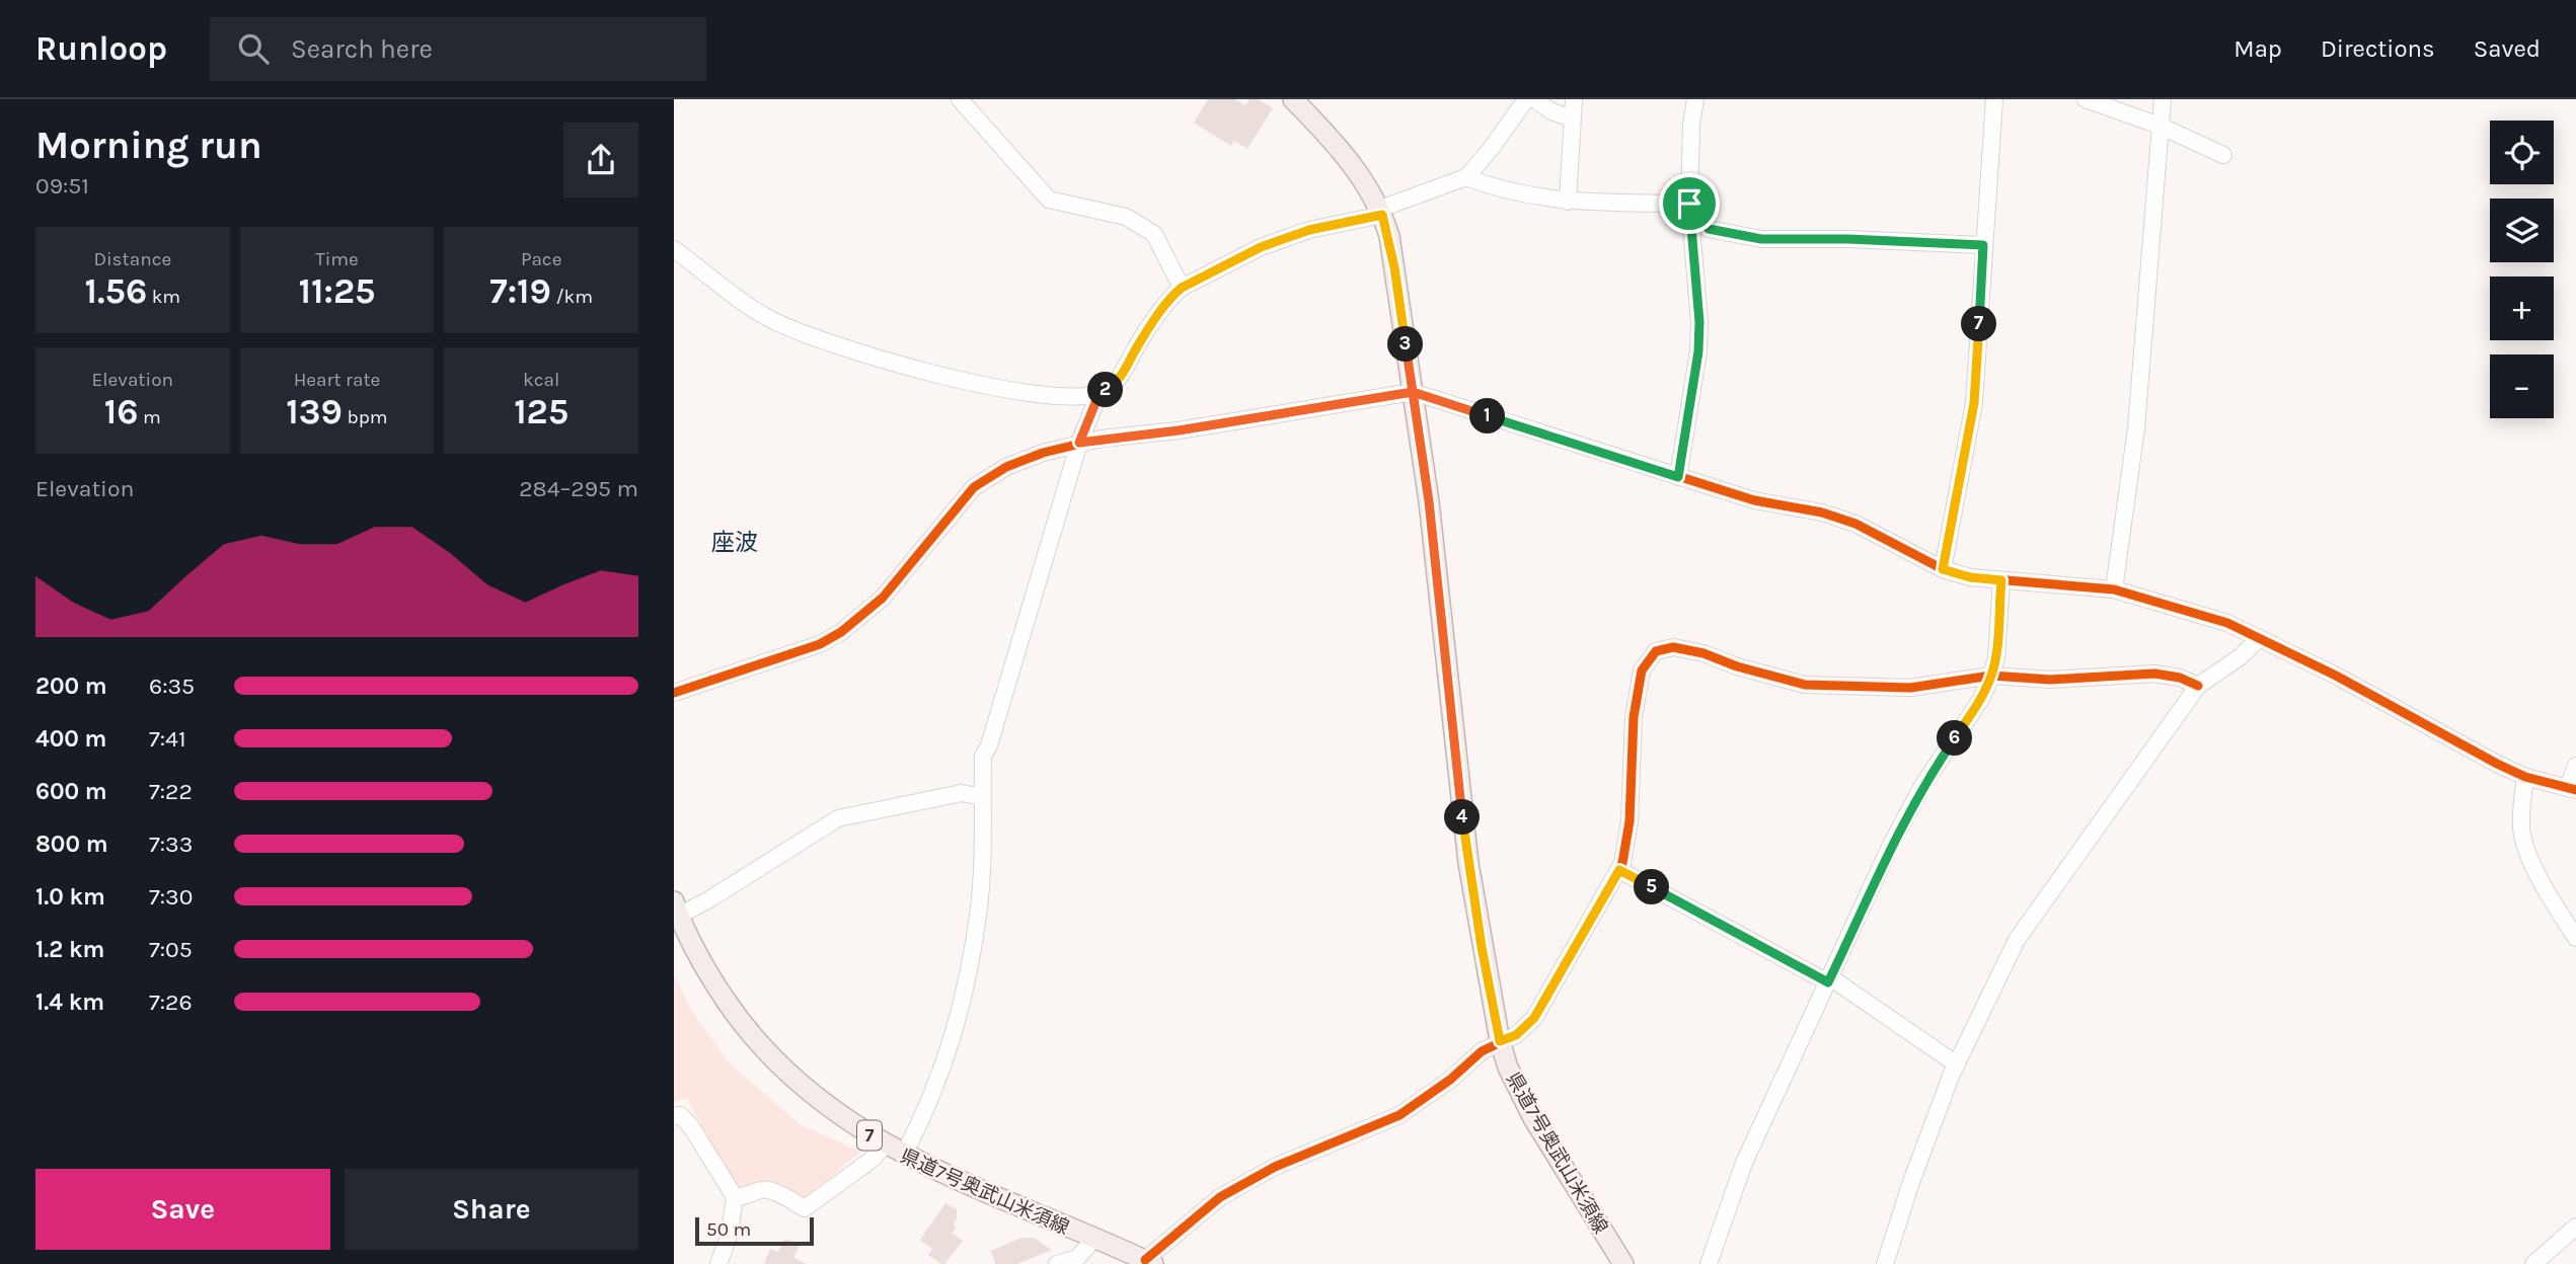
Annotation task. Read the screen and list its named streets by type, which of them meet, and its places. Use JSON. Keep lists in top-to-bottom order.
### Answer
{
  "streets": {
    "main road": ["7", "県道7号奥武山米須線"]
  },
  "districts": ["座波"],
  "scale_bar": "50 m",
  "page": {
    "header": "Runloop",
    "search": "Search here",
    "nav": ["Map", "Directions", "Saved"],
    "heading": ["Morning run", "09:51"],
    "map_buttons": ["+", "−"],
    "stats": [
      ["Distance", "1.56 km"],
      ["Time", "11:25"],
      ["Pace", "7:19 /km"],
      ["Elevation", "16 m"],
      ["Heart rate", "139 bpm"],
      ["kcal", "125"]
    ],
    "pins": [
      "7",
      "3",
      "2",
      "1",
      "6",
      "4",
      "5"
    ],
    "chart": ["Elevation", "284–295 m"],
    "list": [
      {
        "name": "200 m",
        "note": "6:35"
      },
      {
        "name": "400 m",
        "note": "7:41"
      },
      {
        "name": "600 m",
        "note": "7:22"
      },
      {
        "name": "800 m",
        "note": "7:33"
      },
      {
        "name": "1.0 km",
        "note": "7:30"
      },
      {
        "name": "1.2 km",
        "note": "7:05"
      },
      {
        "name": "1.4 km",
        "note": "7:26"
      }
    ],
    "buttons": ["Save", "Share"],
    "scale": "50 m"
  }
}
